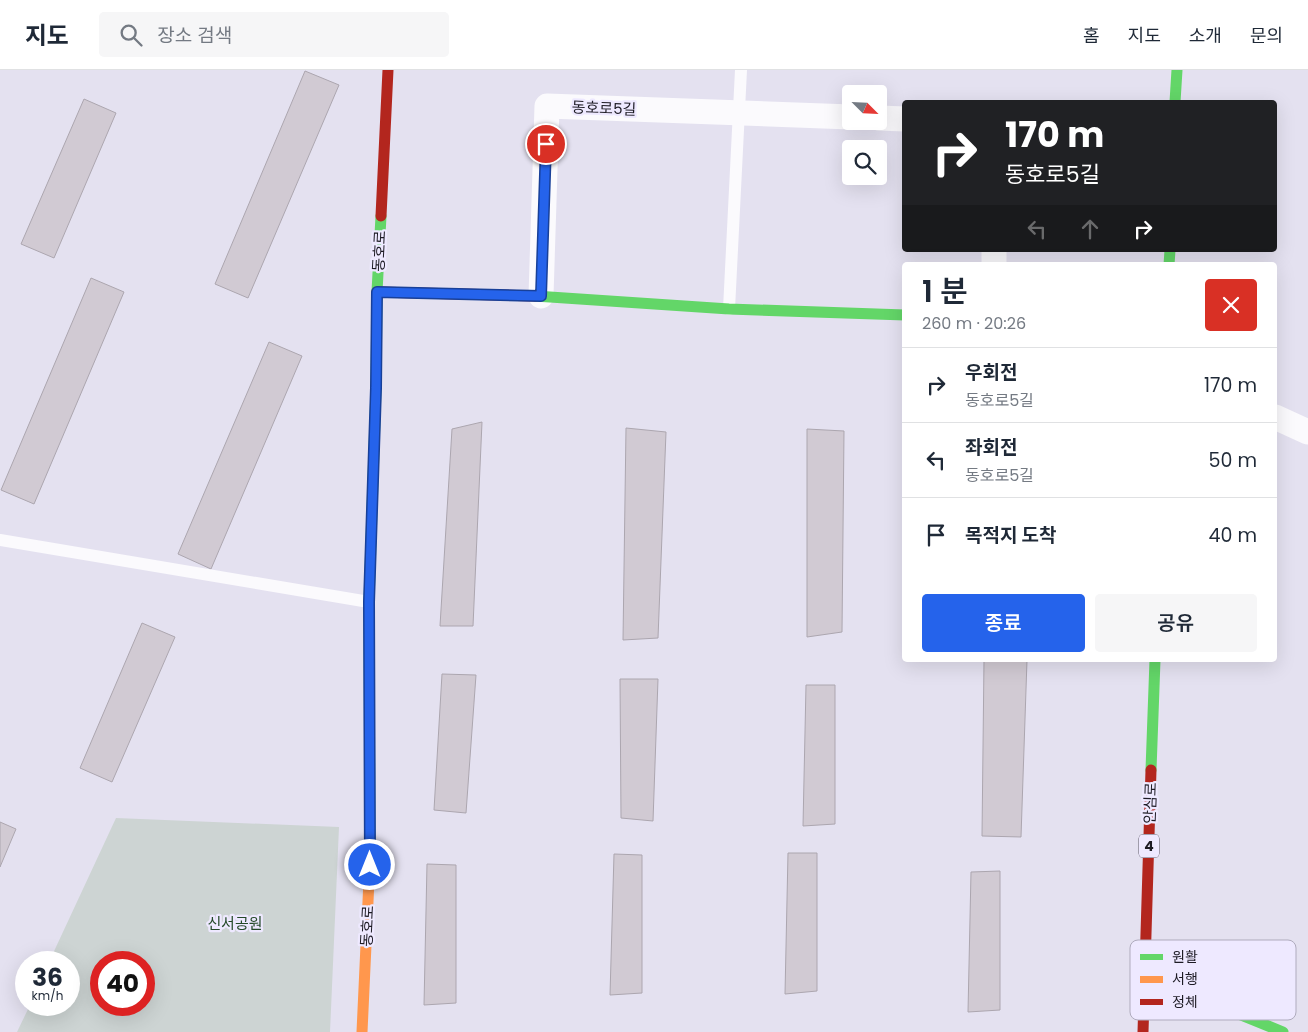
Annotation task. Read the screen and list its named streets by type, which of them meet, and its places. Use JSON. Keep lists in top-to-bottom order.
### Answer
{
  "streets": {
    "street": [
      "동호로5길",
      "동호로",
      "안심로",
      "4"
    ]
  },
  "parks": ["신서공원"],
  "legend": ["원활", "서행", "정체"],
  "north": "bottom right",
  "page": {
    "header": "지도",
    "search": "장소 검색",
    "nav": [
      "홈",
      "지도",
      "소개",
      "문의"
    ],
    "turn": ["170 m", "동호로5길"],
    "heading": ["1 분", "260 m · 20:26"],
    "list": [
      {
        "name": "우회전",
        "note": "동호로5길",
        "value": "170 m"
      },
      {
        "name": "좌회전",
        "note": "동호로5길",
        "value": "50 m"
      },
      {
        "name": "목적지 도착",
        "value": "40 m"
      }
    ],
    "buttons": ["종료", "공유"],
    "speed": "36 km/h",
    "limit": "40"
  }
}
